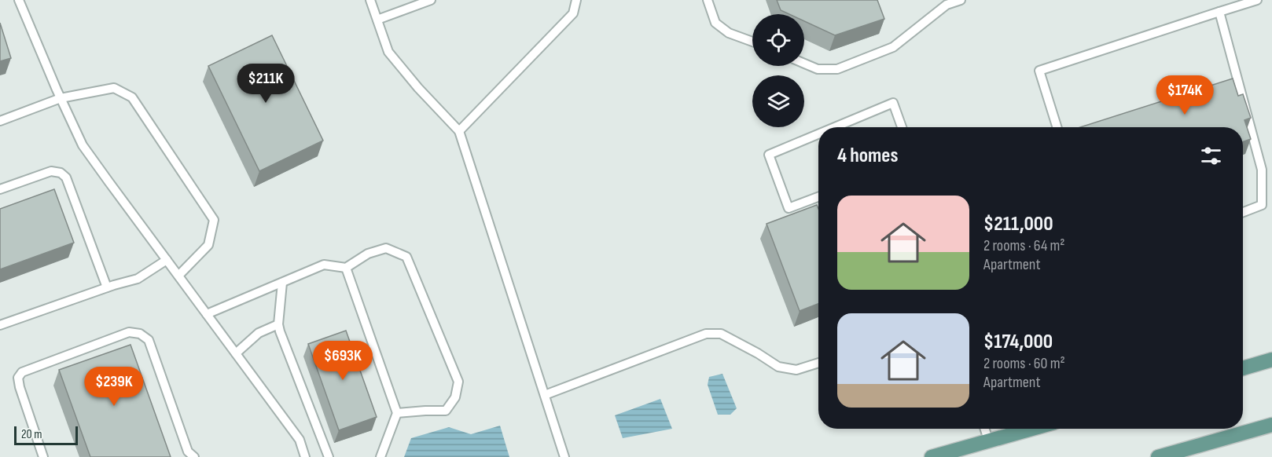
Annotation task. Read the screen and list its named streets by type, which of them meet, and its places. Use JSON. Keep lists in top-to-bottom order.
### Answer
{
  "scale_bar": "20 m",
  "page": {
    "price": [
      "$211K",
      "$174K",
      "$693K",
      "$239K"
    ],
    "heading": "4 homes",
    "list": [
      {
        "name": "$211,000",
        "note": "2 rooms · 64 m² · Apartment"
      },
      {
        "name": "$174,000",
        "note": "2 rooms · 60 m² · Apartment"
      }
    ],
    "scale": "20 m"
  }
}
